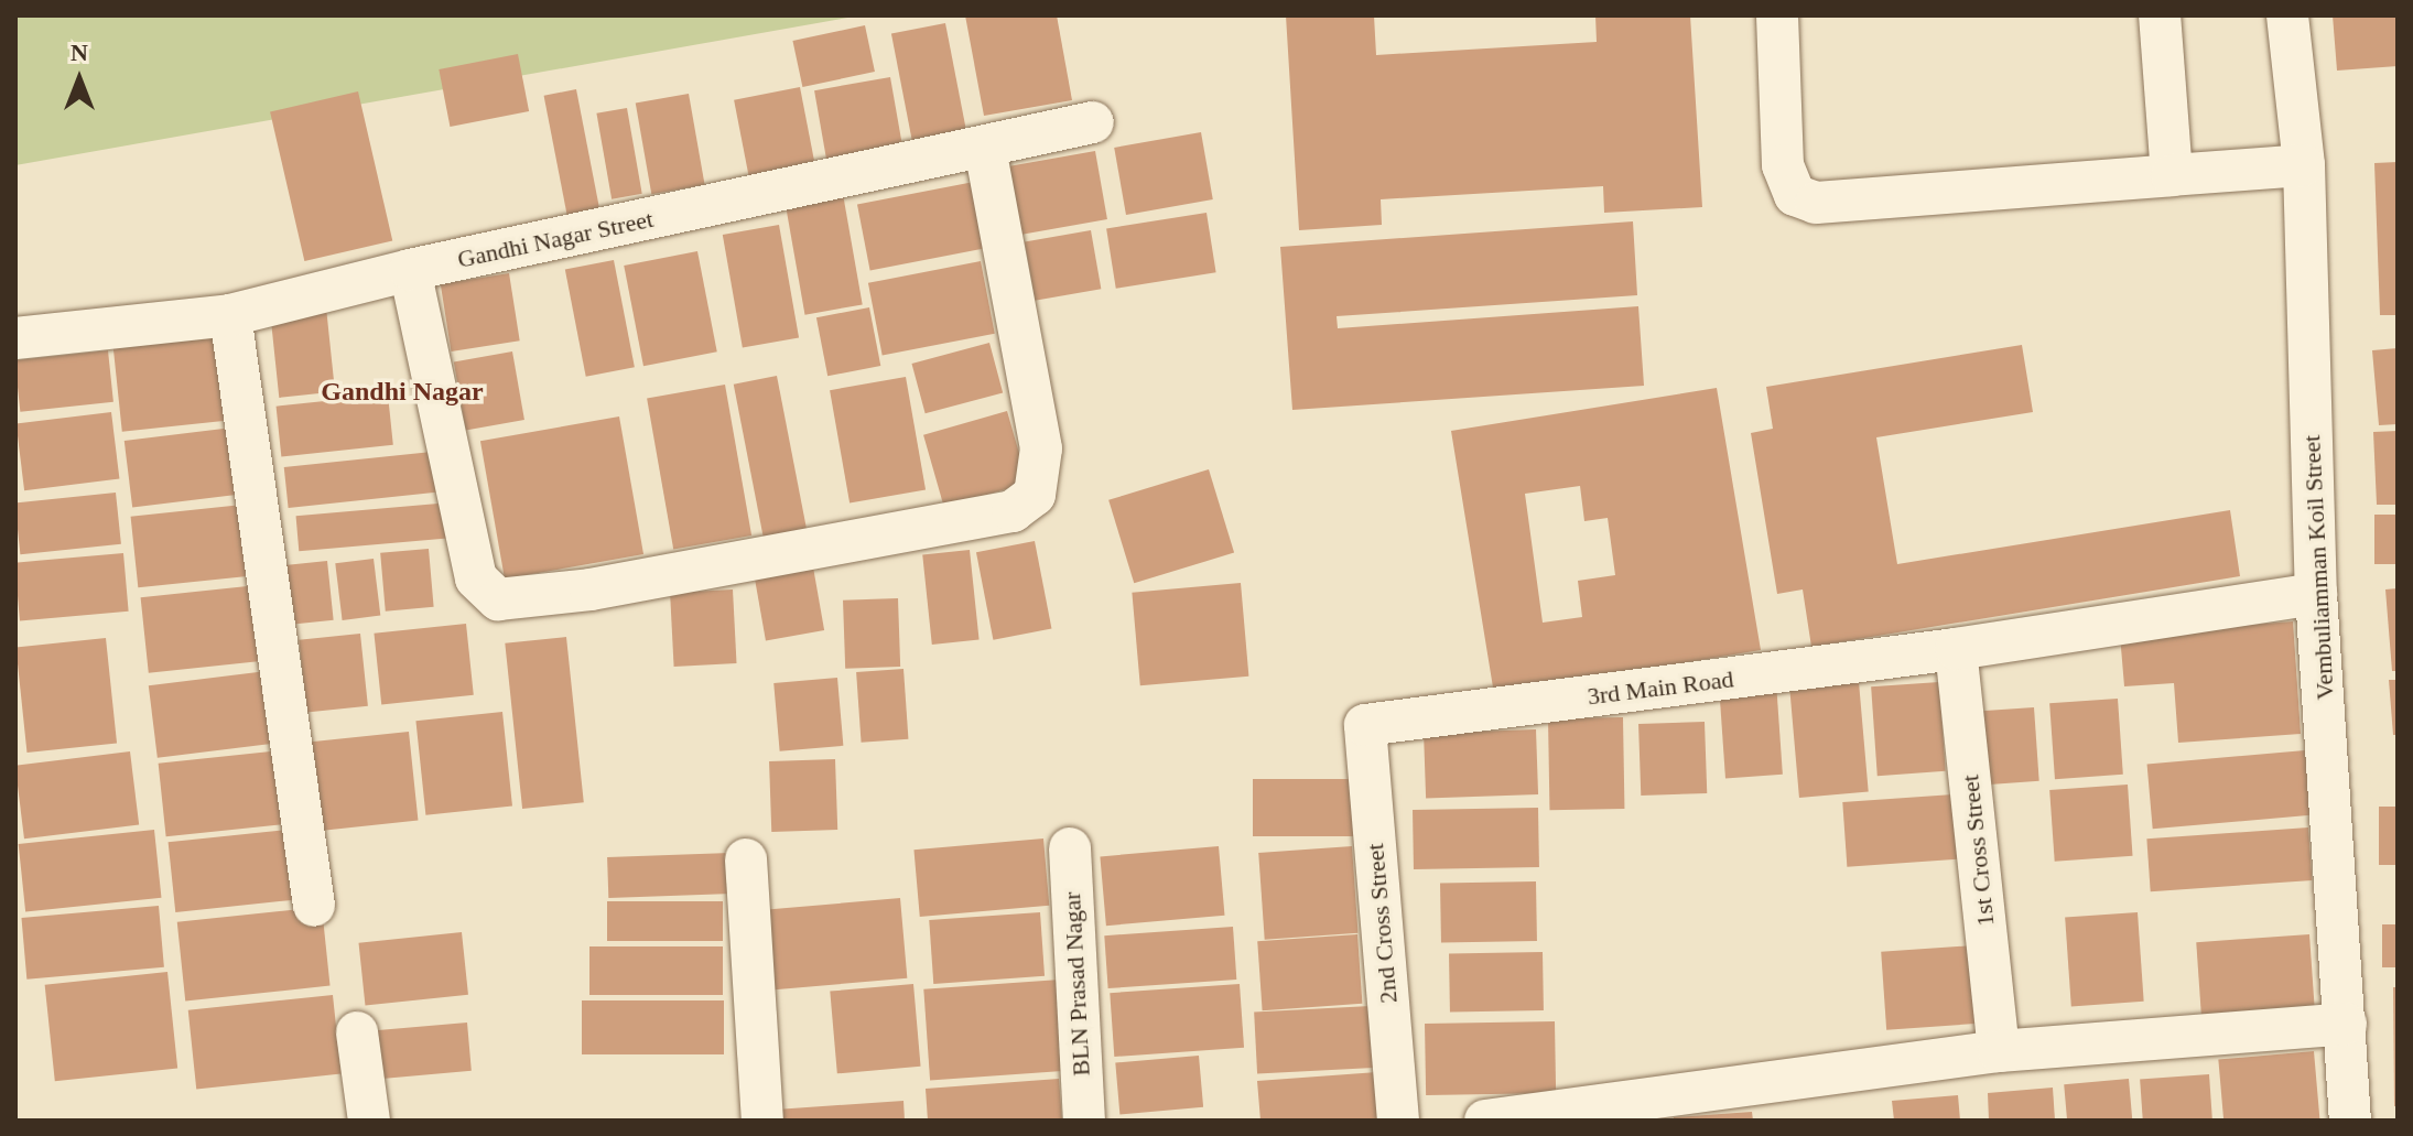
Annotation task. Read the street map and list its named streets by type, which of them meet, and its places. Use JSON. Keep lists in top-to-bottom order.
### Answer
{
  "streets": {
    "street": [
      "Gandhi Nagar Street",
      "Vembuliamman Koil Street",
      "3rd Main Road",
      "1st Cross Street",
      "2nd Cross Street",
      "BLN Prasad Nagar"
    ]
  },
  "crossings": [
    ["Vembuliamman Koil Street", "3rd Main Road"],
    ["3rd Main Road", "1st Cross Street"],
    ["3rd Main Road", "2nd Cross Street"]
  ],
  "districts": ["Gandhi Nagar"],
  "north": "top"
}
